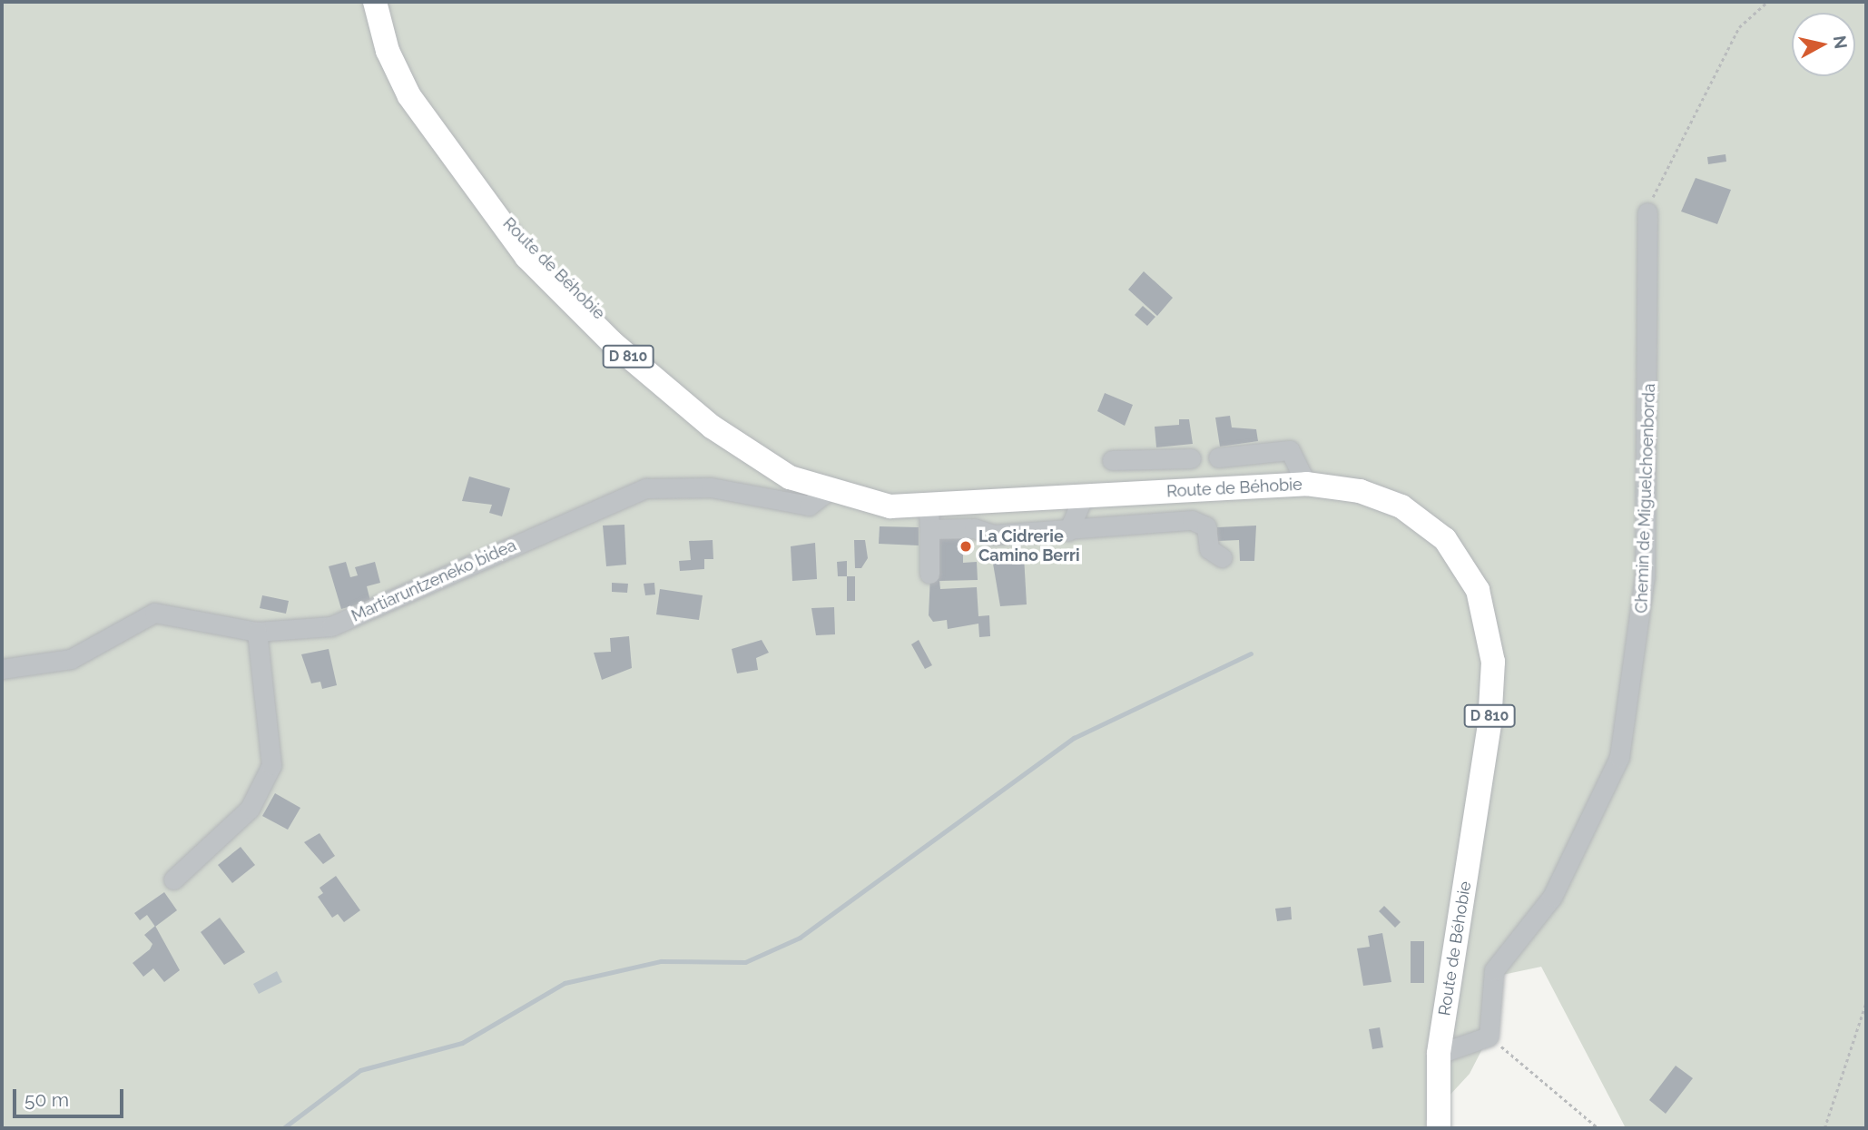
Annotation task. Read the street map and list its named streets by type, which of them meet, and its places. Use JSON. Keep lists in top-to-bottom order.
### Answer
{
  "streets": {
    "main road": ["Route de Béhobie", "D 810"],
    "street": ["Chemin de Miguelchoenborda", "Martiaruntzeneko bidea"]
  },
  "crossings": [
    ["Route de Béhobie", "Martiaruntzeneko bidea"]
  ],
  "places": ["La Cidrerie Camino Berri"],
  "scale_bar": "50 m",
  "north": "right"
}
